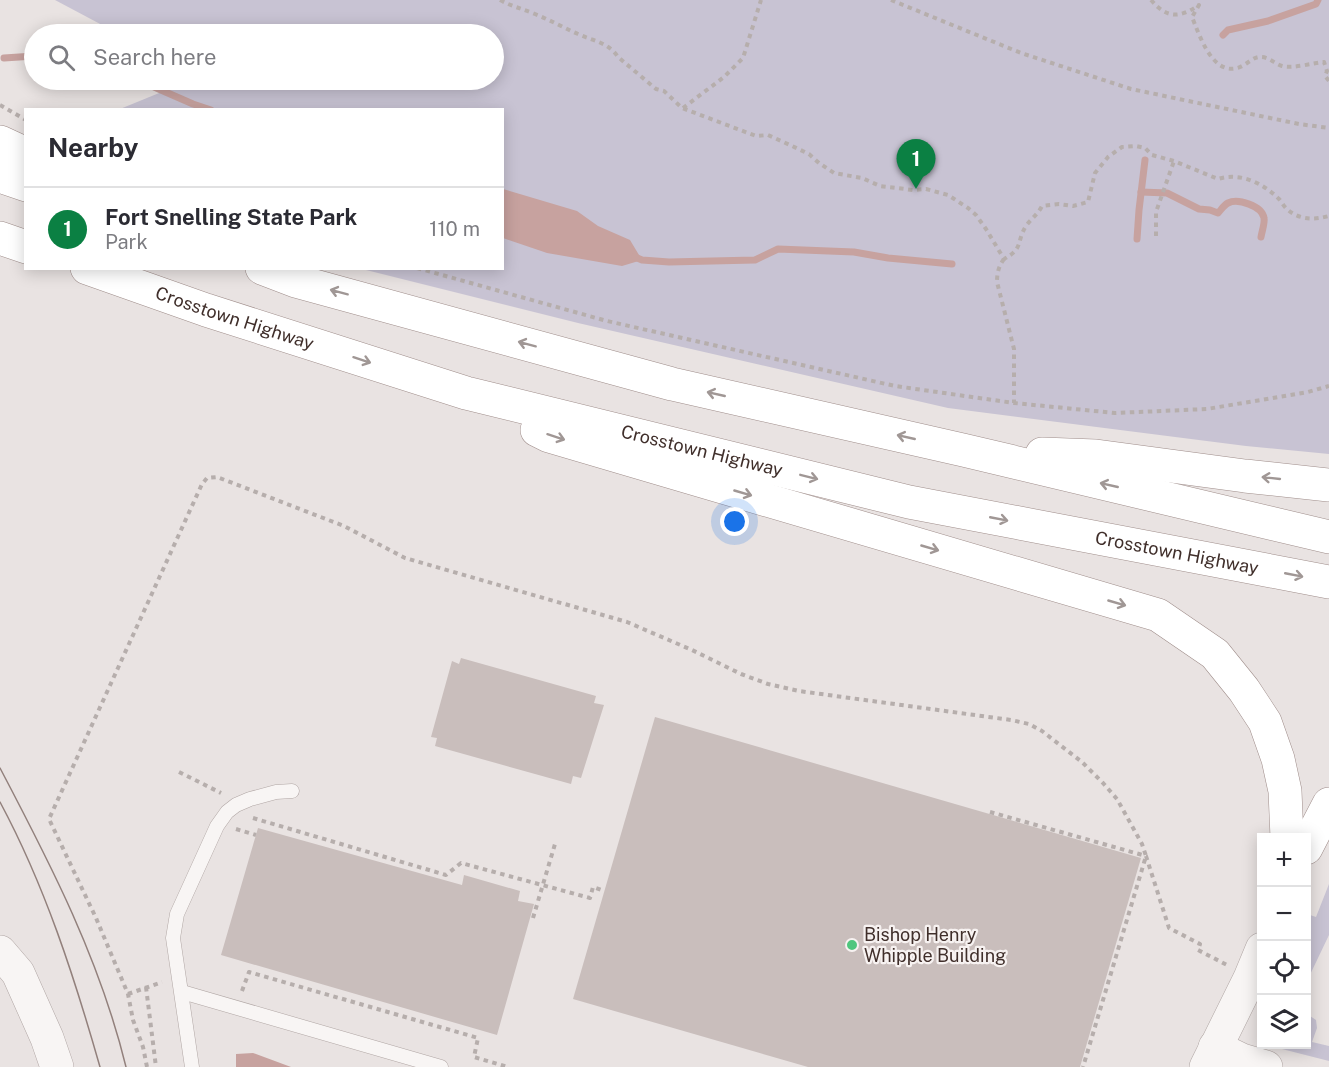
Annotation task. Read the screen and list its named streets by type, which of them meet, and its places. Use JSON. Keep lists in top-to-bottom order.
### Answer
{
  "streets": {
    "highway": ["Crosstown Highway"]
  },
  "places": ["Bishop Henry Whipple Building"],
  "page": {
    "search": "Search here",
    "heading": "Nearby",
    "pins": "1",
    "list": [
      {
        "mark": "1",
        "name": "Fort Snelling State Park",
        "note": "Park",
        "value": "110 m"
      }
    ],
    "map_buttons": ["+", "−"]
  }
}
